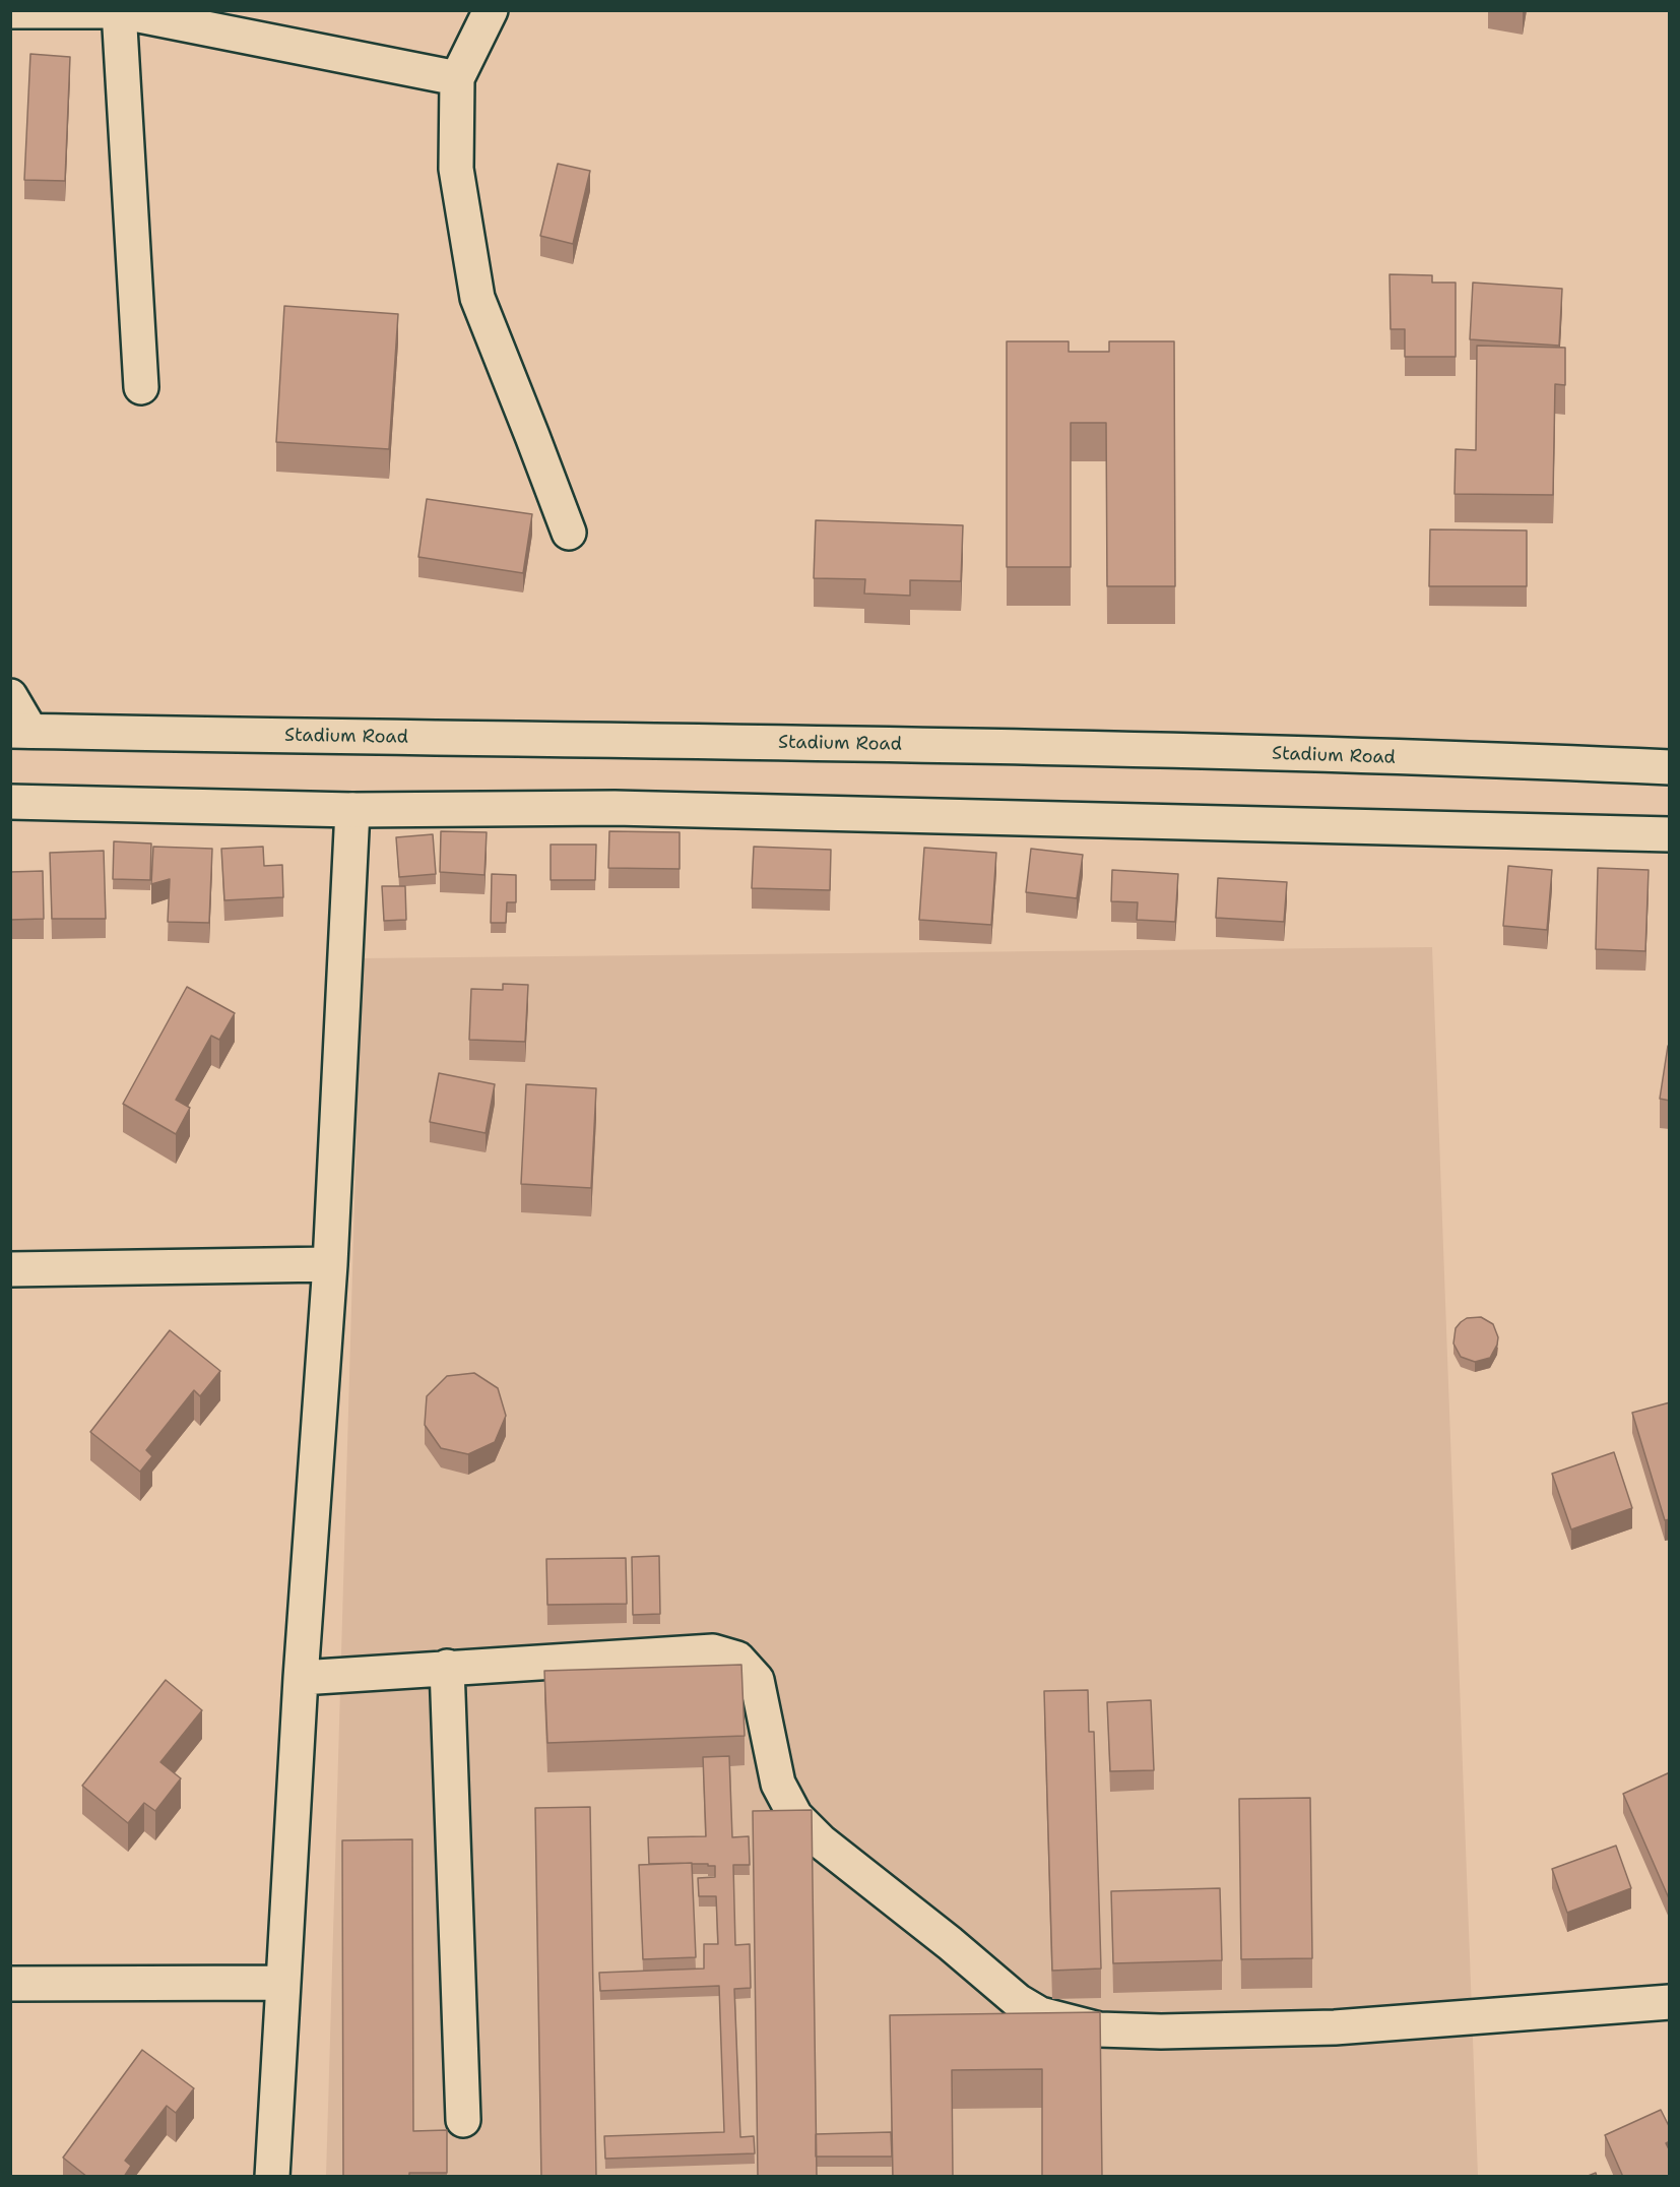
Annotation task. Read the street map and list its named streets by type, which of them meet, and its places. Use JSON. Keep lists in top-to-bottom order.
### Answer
{
  "streets": {
    "street": ["Stadium Road"]
  }
}
